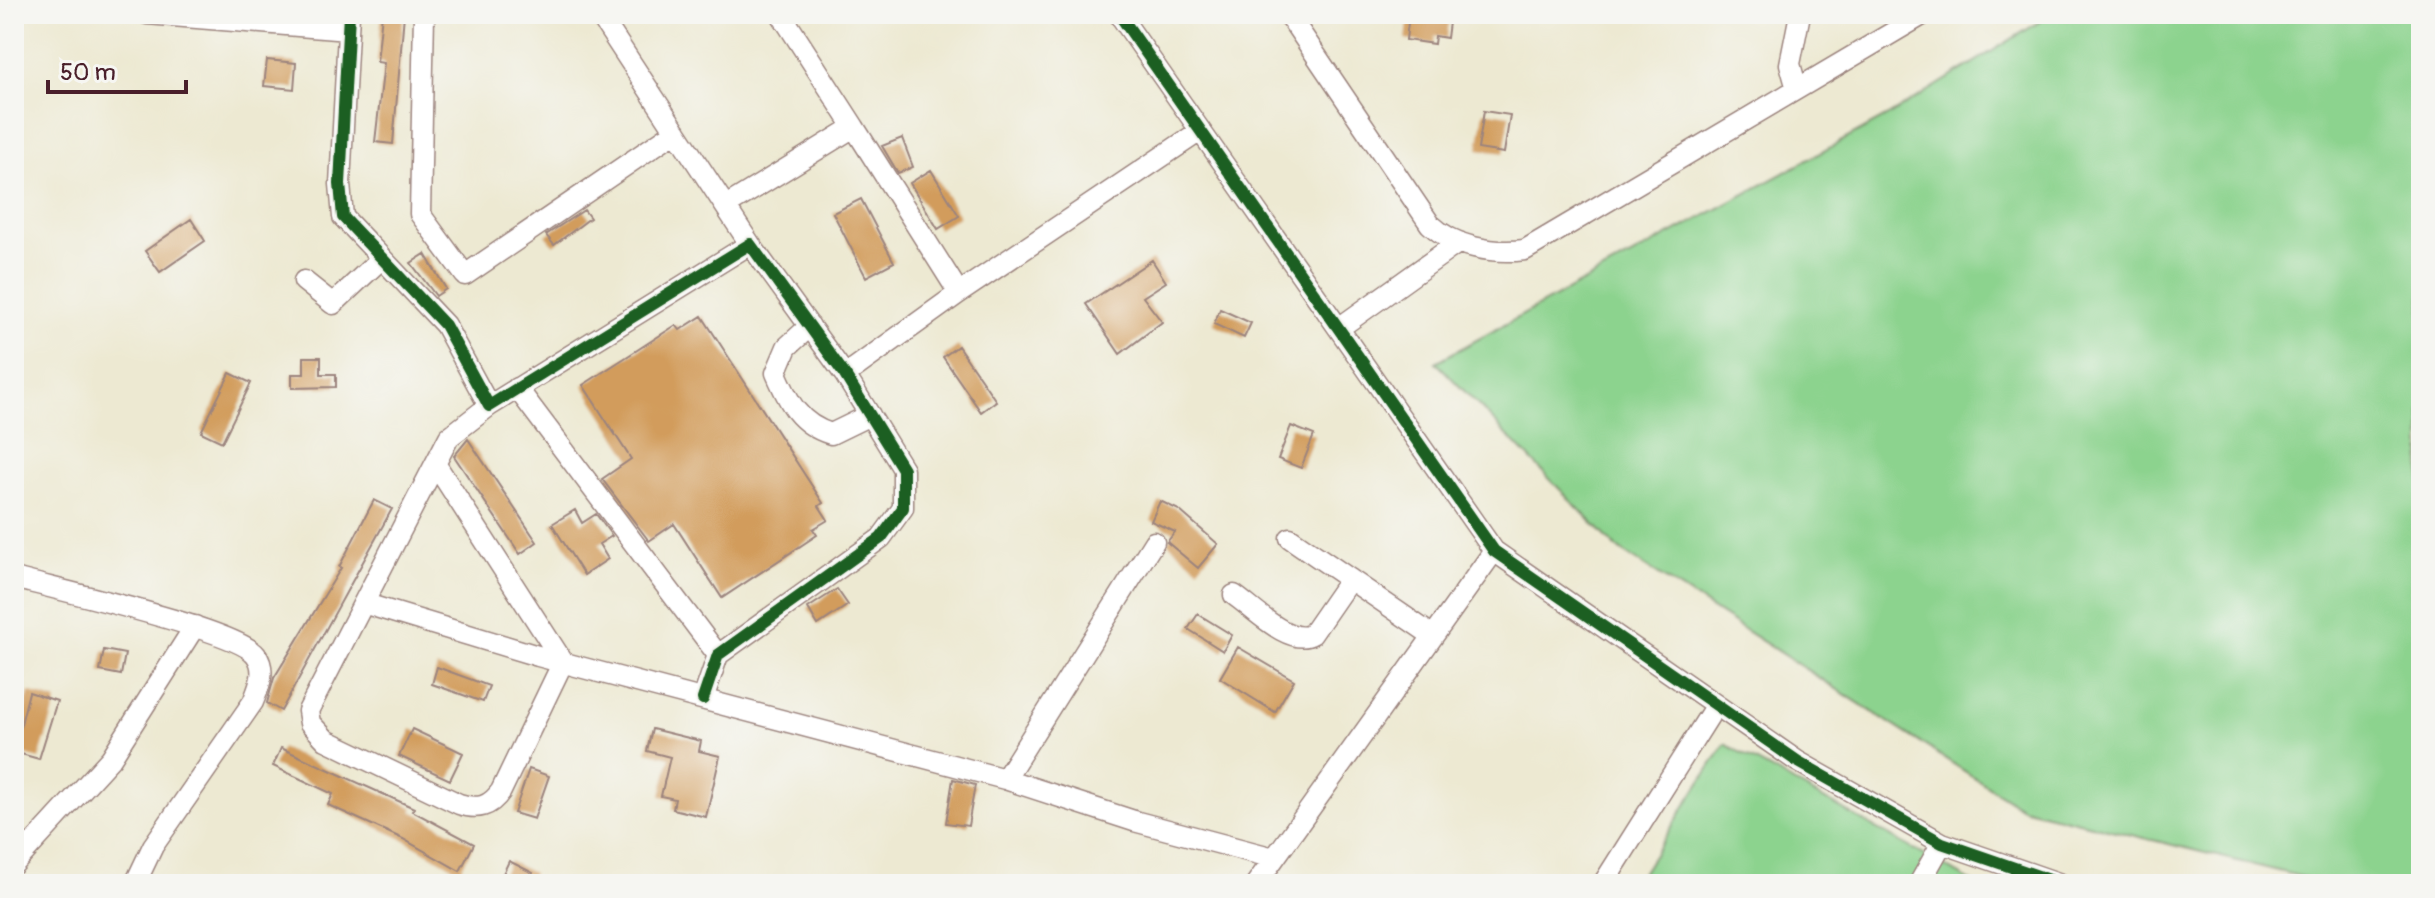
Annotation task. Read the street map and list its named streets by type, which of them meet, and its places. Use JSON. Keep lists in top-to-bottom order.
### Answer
{
  "scale_bar": "50 m"
}
